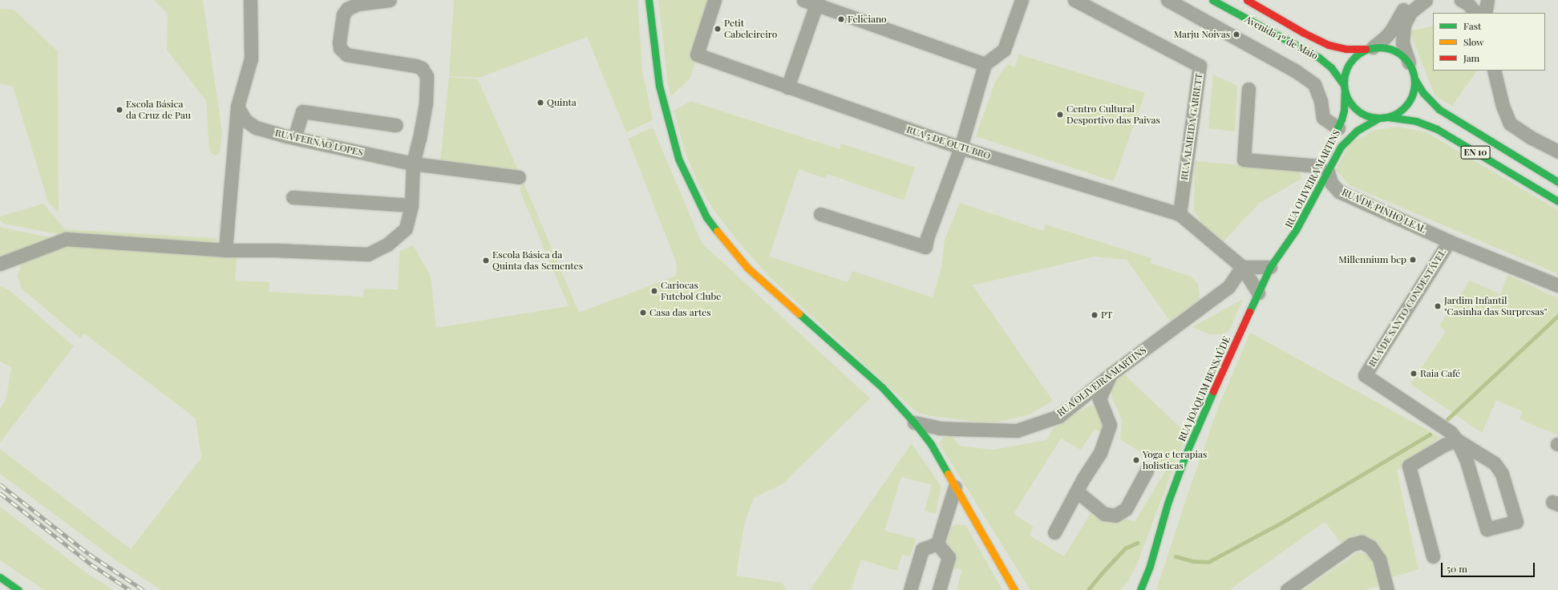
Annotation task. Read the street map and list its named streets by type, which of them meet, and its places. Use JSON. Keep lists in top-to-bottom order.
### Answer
{
  "streets": {
    "main road": [
      "Avenida 1º de Maio",
      "EN 10",
      "RUA OLIVEIRA MARTINS",
      "RUA JOAQUIM BENSAÚDE"
    ],
    "street": [
      "RUA ALMEIDA GARRETT",
      "RUA FERNÃO LOPES",
      "RUA 5 DE OUTUBRO",
      "RUA DE PINHO LEAL",
      "RUA DE SANTO CONDESTÁVEL"
    ]
  },
  "crossings": [
    ["Avenida 1º de Maio", "EN 10"],
    ["Avenida 1º de Maio", "RUA OLIVEIRA MARTINS"],
    ["RUA ALMEIDA GARRETT", "RUA 5 DE OUTUBRO"],
    ["RUA 5 DE OUTUBRO", "RUA OLIVEIRA MARTINS"],
    ["EN 10", "RUA OLIVEIRA MARTINS"],
    ["RUA OLIVEIRA MARTINS", "RUA DE PINHO LEAL"],
    ["RUA OLIVEIRA MARTINS", "RUA JOAQUIM BENSAÚDE"],
    ["RUA DE PINHO LEAL", "RUA DE SANTO CONDESTÁVEL"]
  ],
  "places": [
    "Feliciano",
    "Petit Cabeleireiro",
    "Marju Noivas",
    "Quinta",
    "Escola Básica da Cruz de Pau",
    "Centro Cultural Desportivo das Paivas",
    "Millennium bcp",
    "Escola Básica da Quinta das Sementes",
    "Cariocas Futebol Clube",
    "Jardim Infantil \"Casinha das Surpresas\"",
    "Casa das artes",
    "PT",
    "Raia Café",
    "Yoga e terapias holisticas"
  ],
  "legend": ["Fast", "Slow", "Jam"],
  "scale_bar": "50 m"
}
